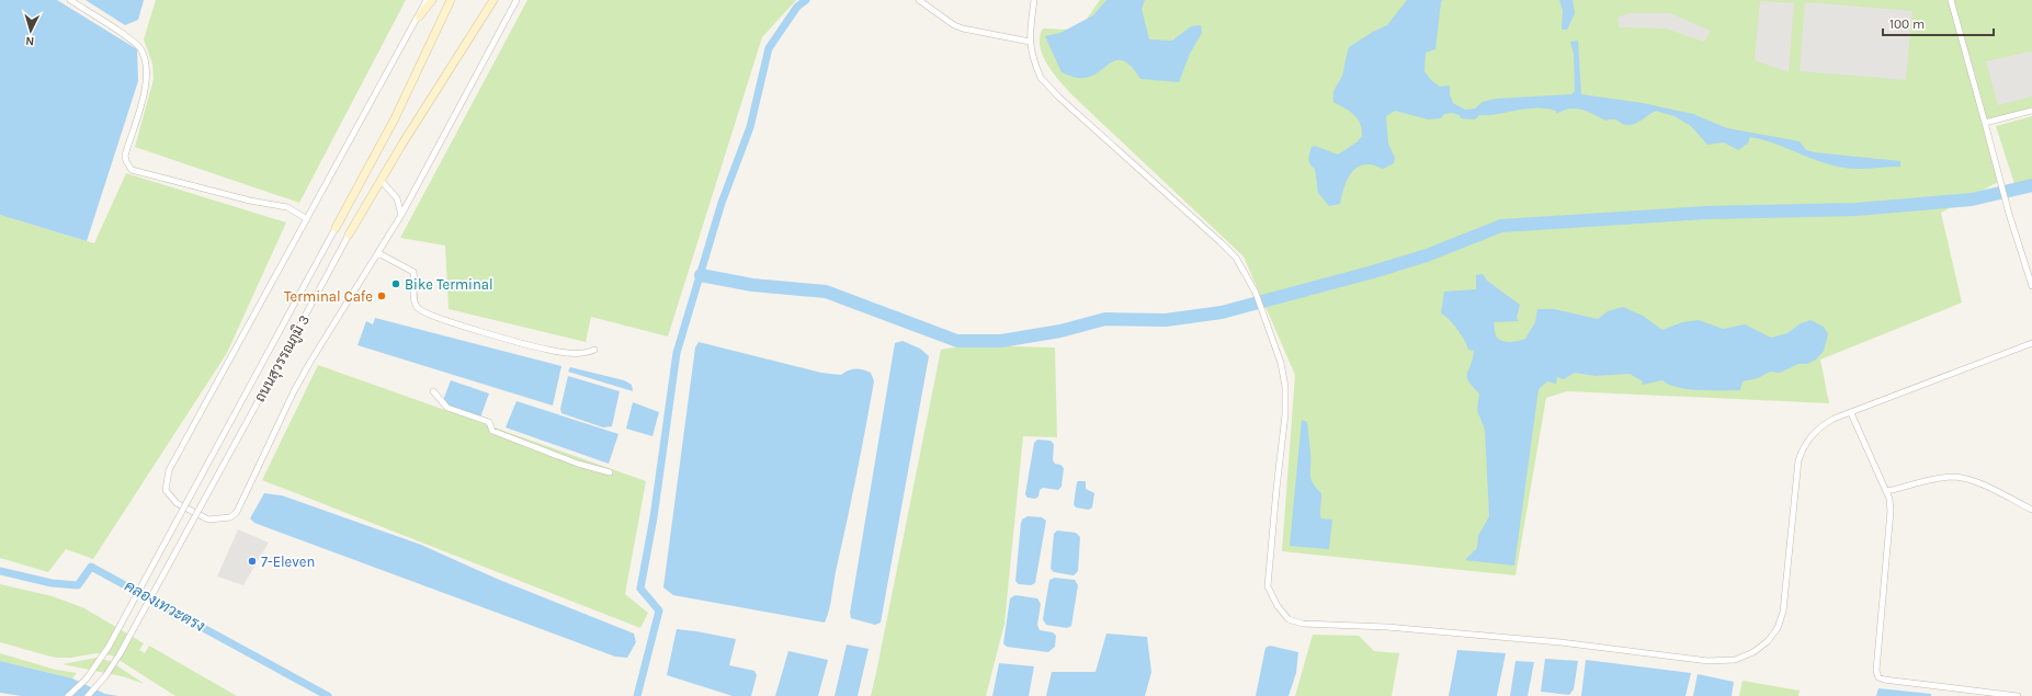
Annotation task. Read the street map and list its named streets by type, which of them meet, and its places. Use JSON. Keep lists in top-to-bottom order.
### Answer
{
  "streets": {
    "main road": ["ถนนสุวรรณภูมิ 3"]
  },
  "water": ["คลองเทวะตรง"],
  "places": ["Bike Terminal", "Terminal Cafe", "7-Eleven"],
  "scale_bar": "100 m",
  "north": "bottom"
}
